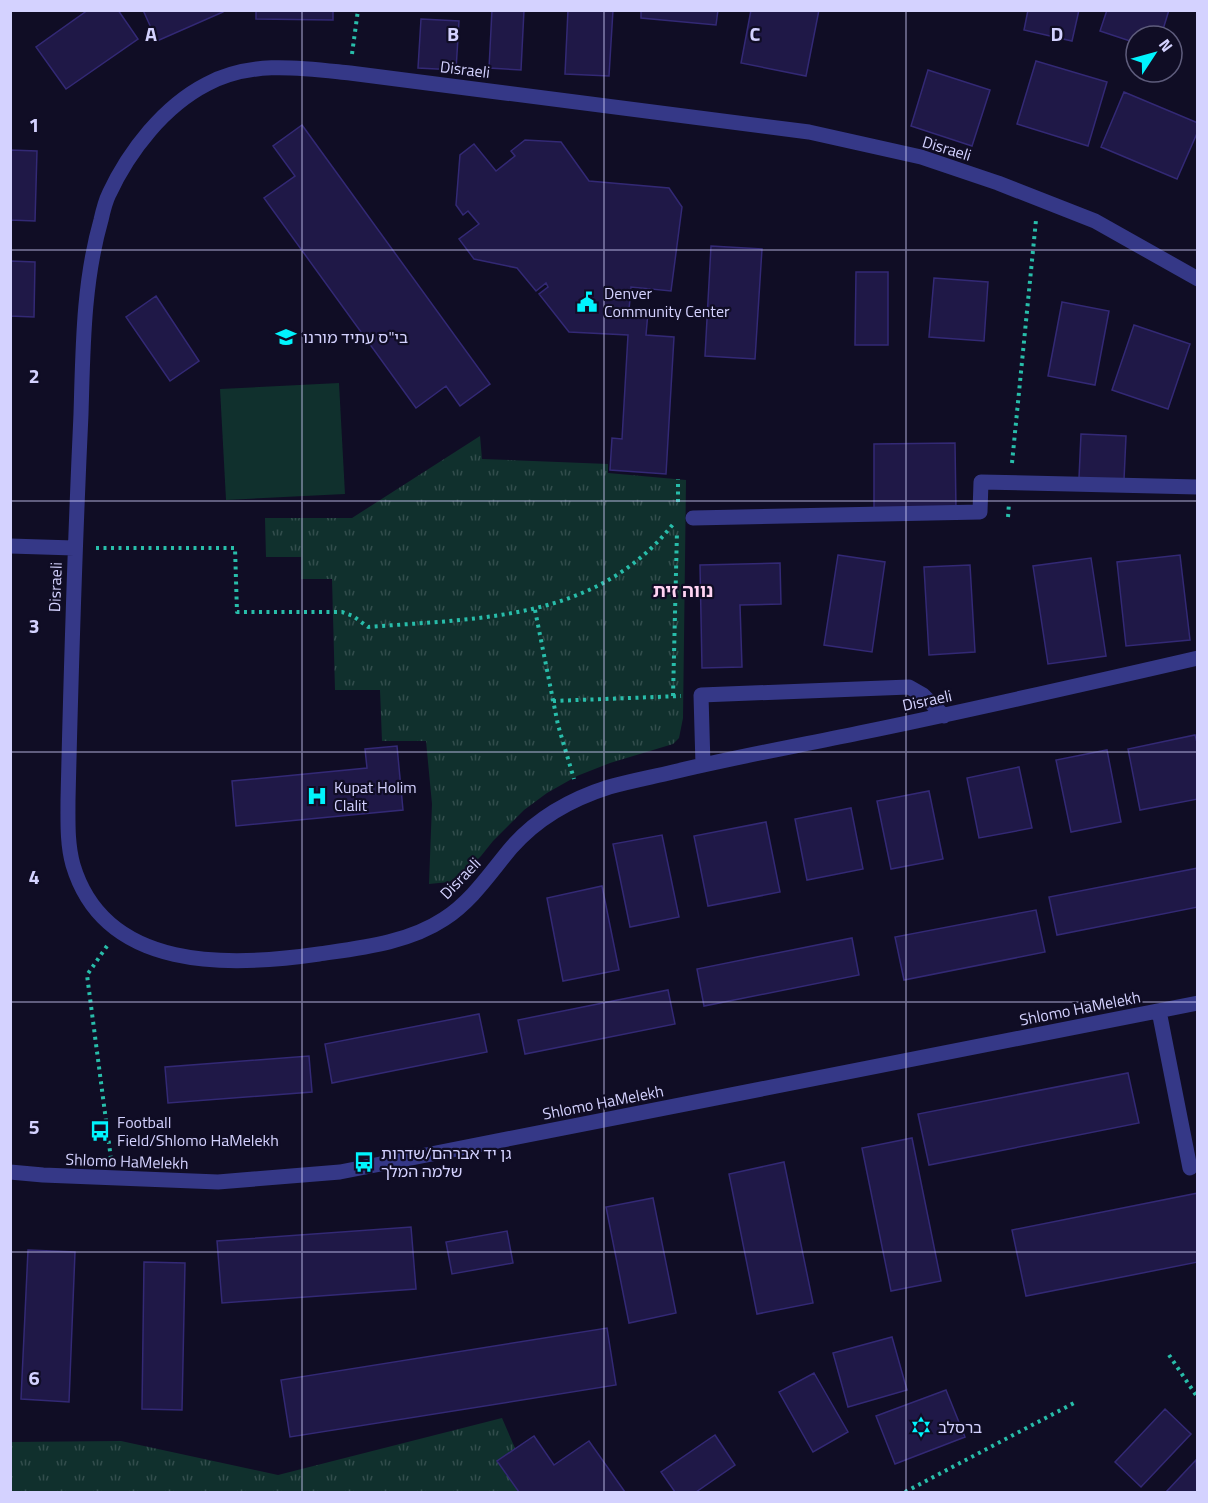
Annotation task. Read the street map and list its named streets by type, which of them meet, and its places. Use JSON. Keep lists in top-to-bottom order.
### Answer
{
  "streets": {
    "street": ["Disraeli", "Shlomo HaMelekh"]
  },
  "districts": ["נווה זית"],
  "places": {
    "public building": ["Denver Community Center"],
    "school or university": ["בי\"ס עתיד מורנו"],
    "hospital": ["Kupat Holim Clalit"],
    "bus stop": ["Football Field/Shlomo HaMelekh", "גן יד אברהם/שדרות שלמה המלך"],
    "synagogue": ["ברסלב"]
  },
  "north": "top right",
  "grid": {
    "columns": [
      "A",
      "B",
      "C",
      "D"
    ],
    "rows": [
      "1",
      "2",
      "3",
      "4",
      "5",
      "6"
    ]
  }
}
